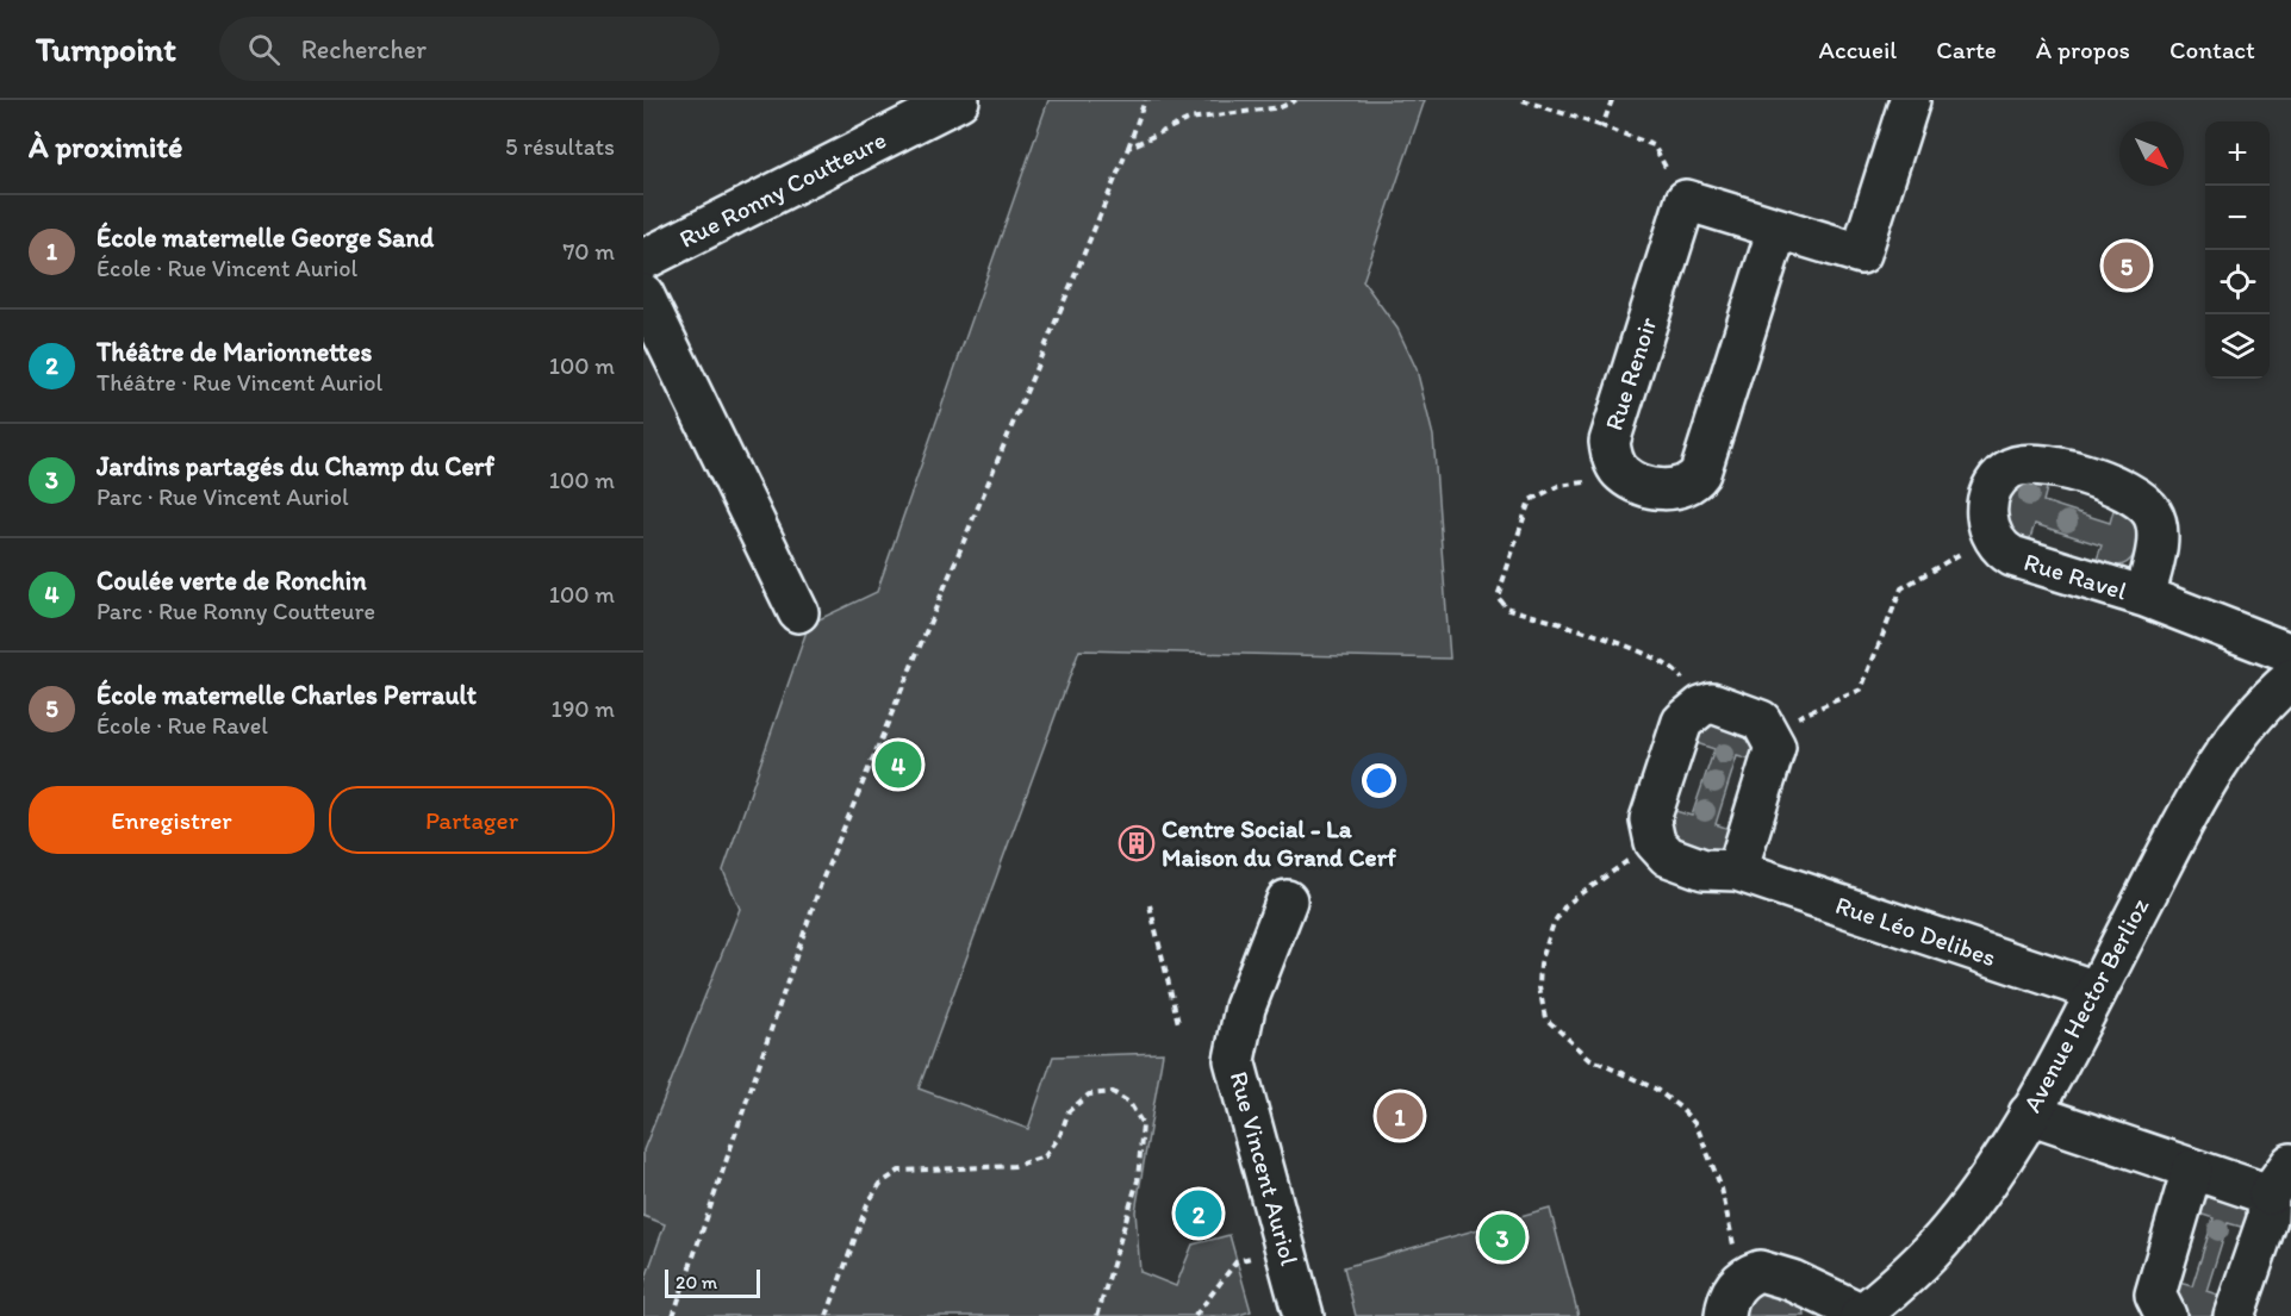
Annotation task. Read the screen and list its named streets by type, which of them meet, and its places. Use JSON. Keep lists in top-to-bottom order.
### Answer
{
  "streets": {
    "street": [
      "Rue Ronny Coutteure",
      "Rue Renoir",
      "Rue Ravel",
      "Rue Léo Delibes",
      "Avenue Hector Berlioz",
      "Rue Vincent Auriol"
    ]
  },
  "crossings": [
    ["Rue Léo Delibes", "Avenue Hector Berlioz"]
  ],
  "places": {
    "building": ["Centre Social - La Maison du Grand Cerf"]
  },
  "scale_bar": "20 m",
  "north": "bottom right",
  "page": {
    "header": "Turnpoint",
    "search": "Rechercher",
    "nav": [
      "Accueil",
      "Carte",
      "À propos",
      "Contact"
    ],
    "heading": ["À proximité", "5 résultats"],
    "map_buttons": ["+", "−"],
    "list": [
      {
        "mark": "1",
        "name": "École maternelle George Sand",
        "note": "École · Rue Vincent Auriol",
        "value": "70 m"
      },
      {
        "mark": "2",
        "name": "Théâtre de Marionnettes",
        "note": "Théâtre · Rue Vincent Auriol",
        "value": "100 m"
      },
      {
        "mark": "3",
        "name": "Jardins partagés du Champ du Cerf",
        "note": "Parc · Rue Vincent Auriol",
        "value": "100 m"
      },
      {
        "mark": "4",
        "name": "Coulée verte de Ronchin",
        "note": "Parc · Rue Ronny Coutteure",
        "value": "100 m"
      },
      {
        "mark": "5",
        "name": "École maternelle Charles Perrault",
        "note": "École · Rue Ravel",
        "value": "190 m"
      }
    ],
    "pins": [
      "5",
      "4",
      "1",
      "2",
      "3"
    ],
    "buttons": ["Enregistrer", "Partager"],
    "scale": "20 m"
  }
}
